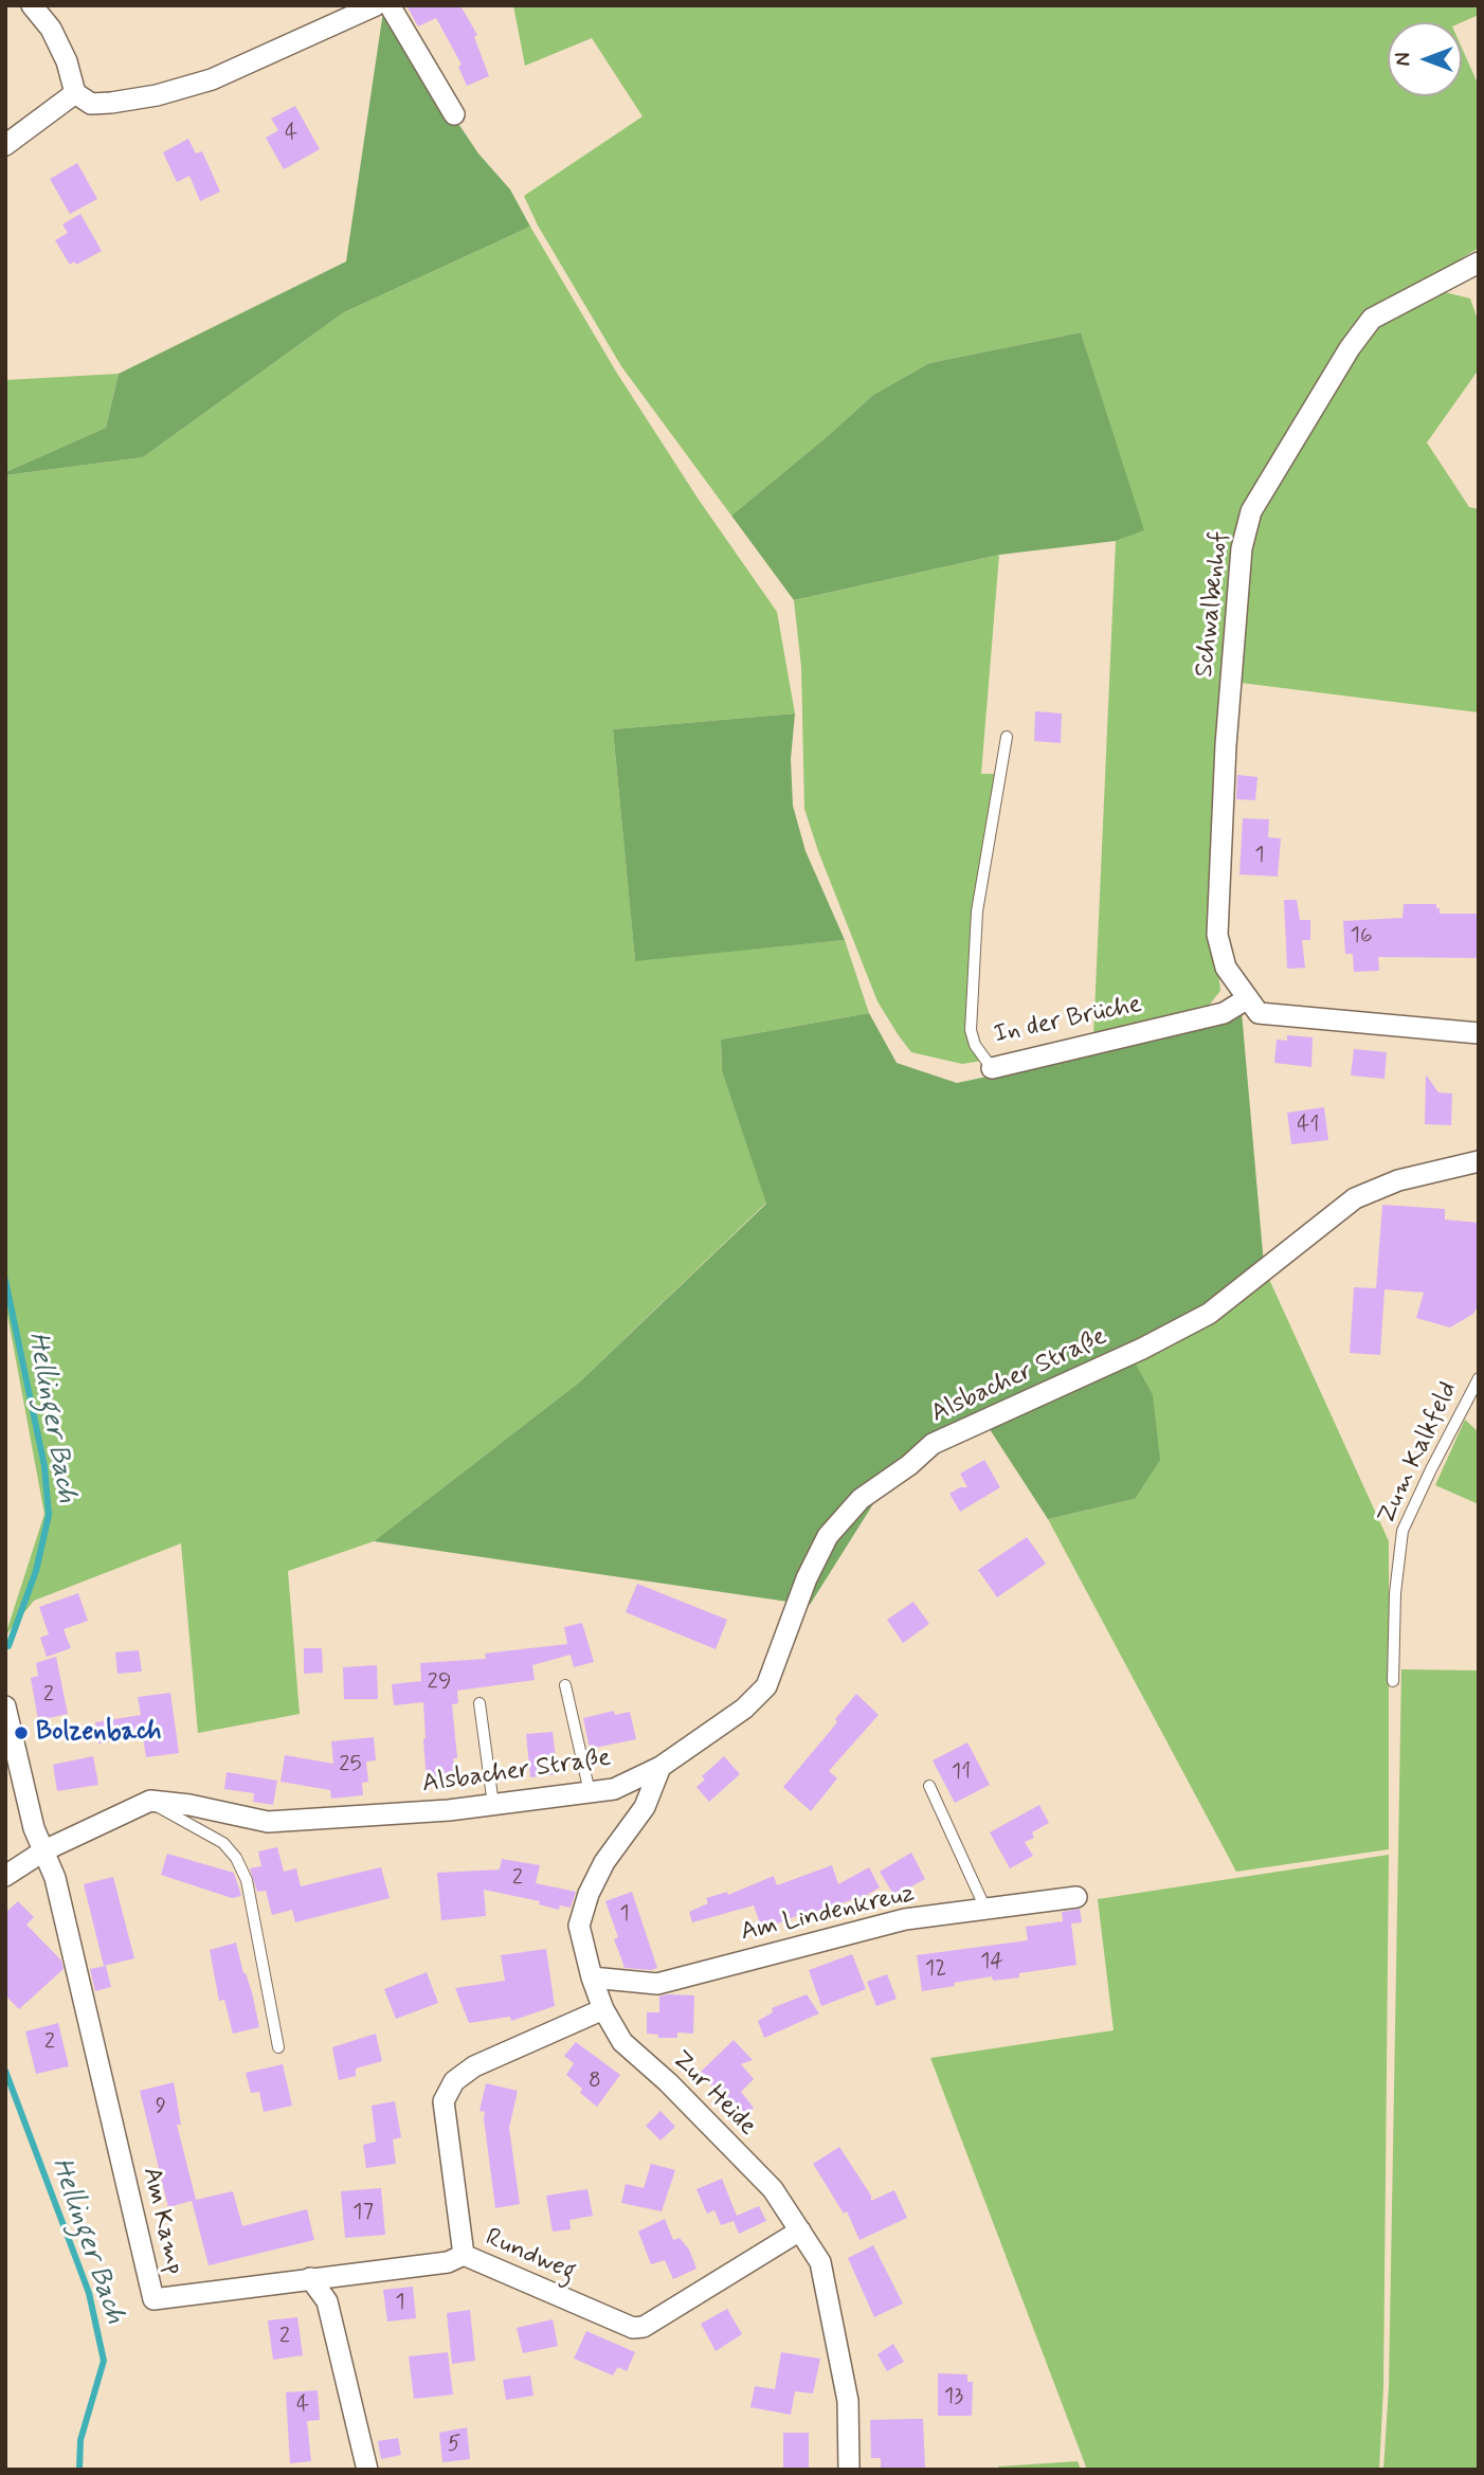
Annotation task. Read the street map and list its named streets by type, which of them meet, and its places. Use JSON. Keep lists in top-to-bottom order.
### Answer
{
  "streets": {
    "street": [
      "Schwalbenhof",
      "In der Brüche",
      "Alsbacher Straße",
      "Am Lindenkreuz",
      "Zur Heide",
      "Am Kamp",
      "Rundweg"
    ],
    "lane": ["Zum Kalkfeld"]
  },
  "crossings": [
    ["Schwalbenhof", "In der Brüche"],
    ["Alsbacher Straße", "Zur Heide"],
    ["Alsbacher Straße", "Am Kamp"],
    ["Am Lindenkreuz", "Zur Heide"],
    ["Zur Heide", "Rundweg"],
    ["Am Kamp", "Rundweg"]
  ],
  "water": ["Hellinger Bach"],
  "places": ["Bolzenbach"],
  "house_numbers": [
    "4",
    "1",
    "16",
    "41",
    "29",
    "2",
    "25",
    "11",
    "2",
    "1",
    "14",
    "12",
    "2",
    "8",
    "9",
    "17",
    "1",
    "2",
    "13",
    "4",
    "5"
  ],
  "north": "left"
}
